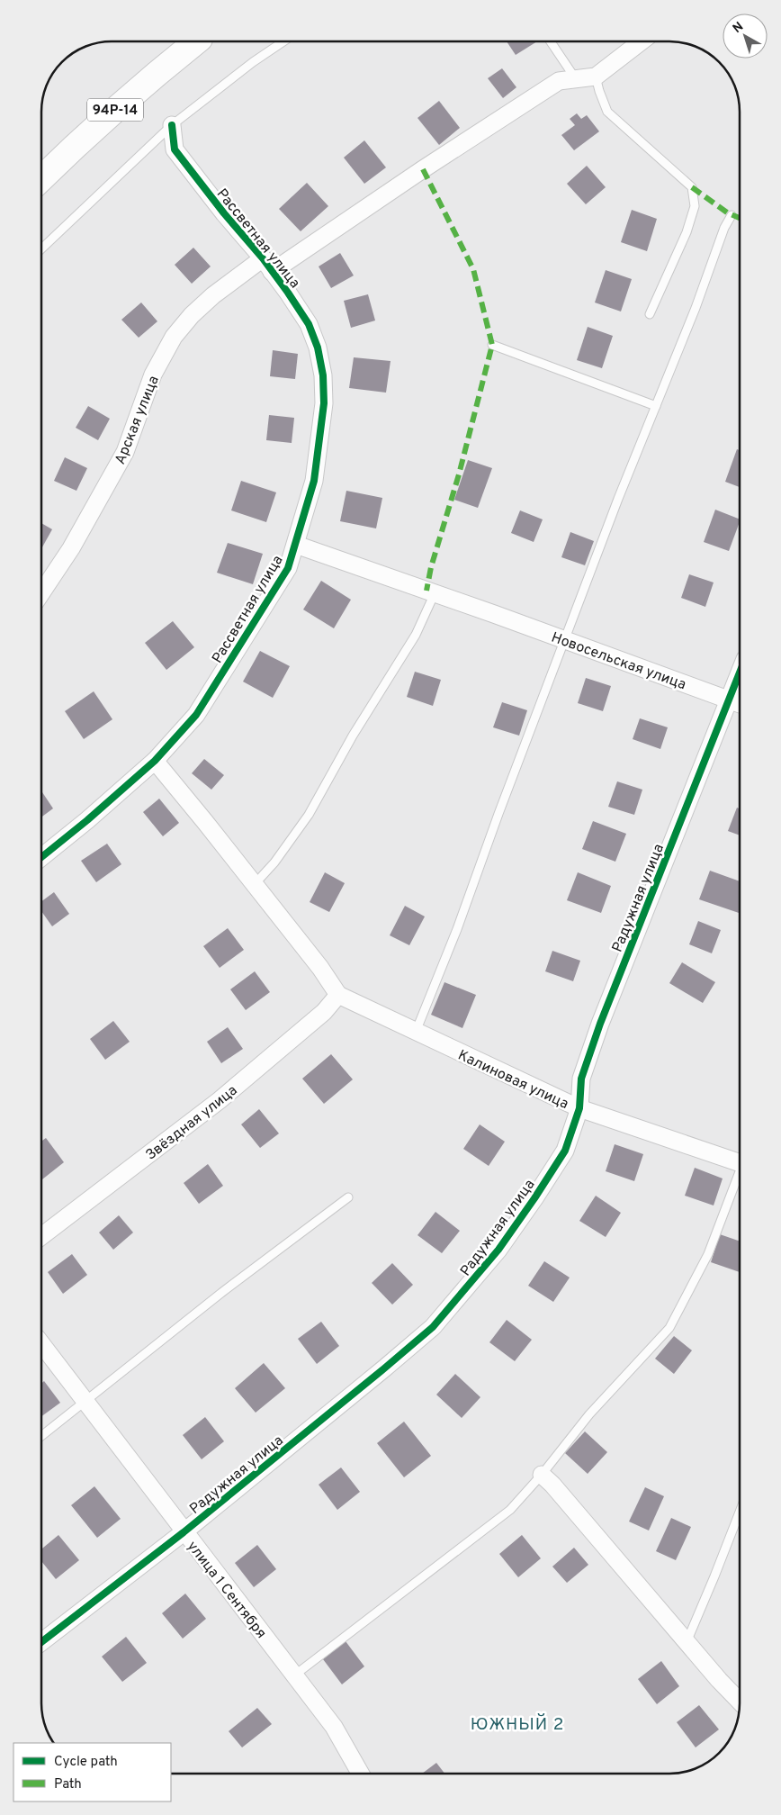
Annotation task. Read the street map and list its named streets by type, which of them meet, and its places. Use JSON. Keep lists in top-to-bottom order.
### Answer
{
  "streets": {
    "main road": ["94Р-14"],
    "street": [
      "Рассветная улица",
      "Арская улица",
      "Новосельская улица",
      "Радужная улица",
      "Калиновая улица",
      "Звёздная улица",
      "улица 1 Сентября"
    ]
  },
  "crossings": [
    ["Рассветная улица", "Арская улица"],
    ["Рассветная улица", "Новосельская улица"],
    ["Новосельская улица", "Радужная улица"],
    ["Радужная улица", "Калиновая улица"],
    ["Радужная улица", "улица 1 Сентября"],
    ["Калиновая улица", "Звёздная улица"]
  ],
  "districts": ["ЮЖНЫЙ 2"],
  "legend": ["Cycle path", "Path"],
  "north": "top left"
}
